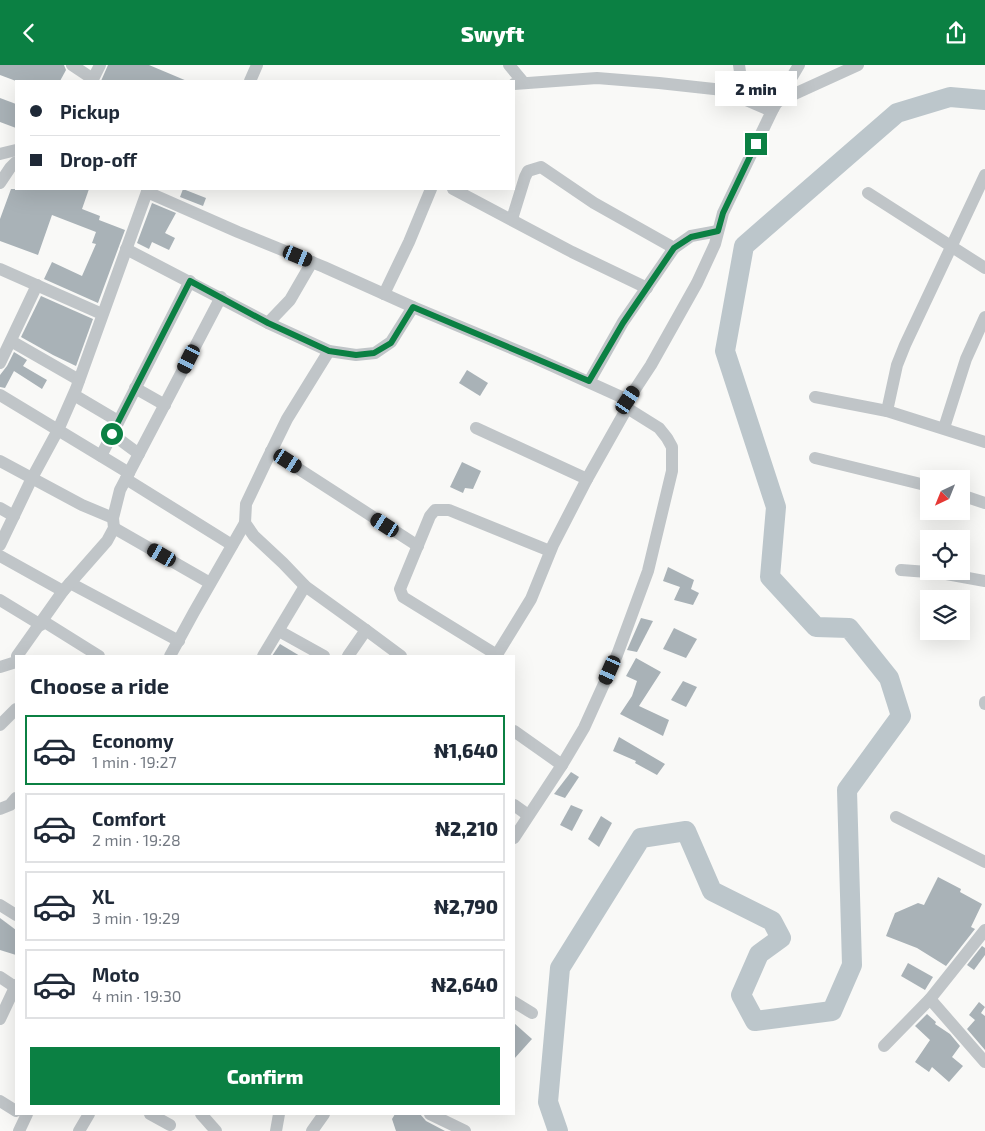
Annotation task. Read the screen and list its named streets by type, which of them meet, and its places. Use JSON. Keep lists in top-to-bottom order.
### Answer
{
  "north": "bottom left",
  "page": {
    "header": "Swyft",
    "bubble": "2 min",
    "banner": ["Pickup", "Drop-off"],
    "heading": "Choose a ride",
    "list": [
      {
        "name": "Economy",
        "note": "1 min · 19:27",
        "value": "₦1,640"
      },
      {
        "name": "Comfort",
        "note": "2 min · 19:28",
        "value": "₦2,210"
      },
      {
        "name": "XL",
        "note": "3 min · 19:29",
        "value": "₦2,790"
      },
      {
        "name": "Moto",
        "note": "4 min · 19:30",
        "value": "₦2,640"
      }
    ],
    "buttons": "Confirm"
  }
}
